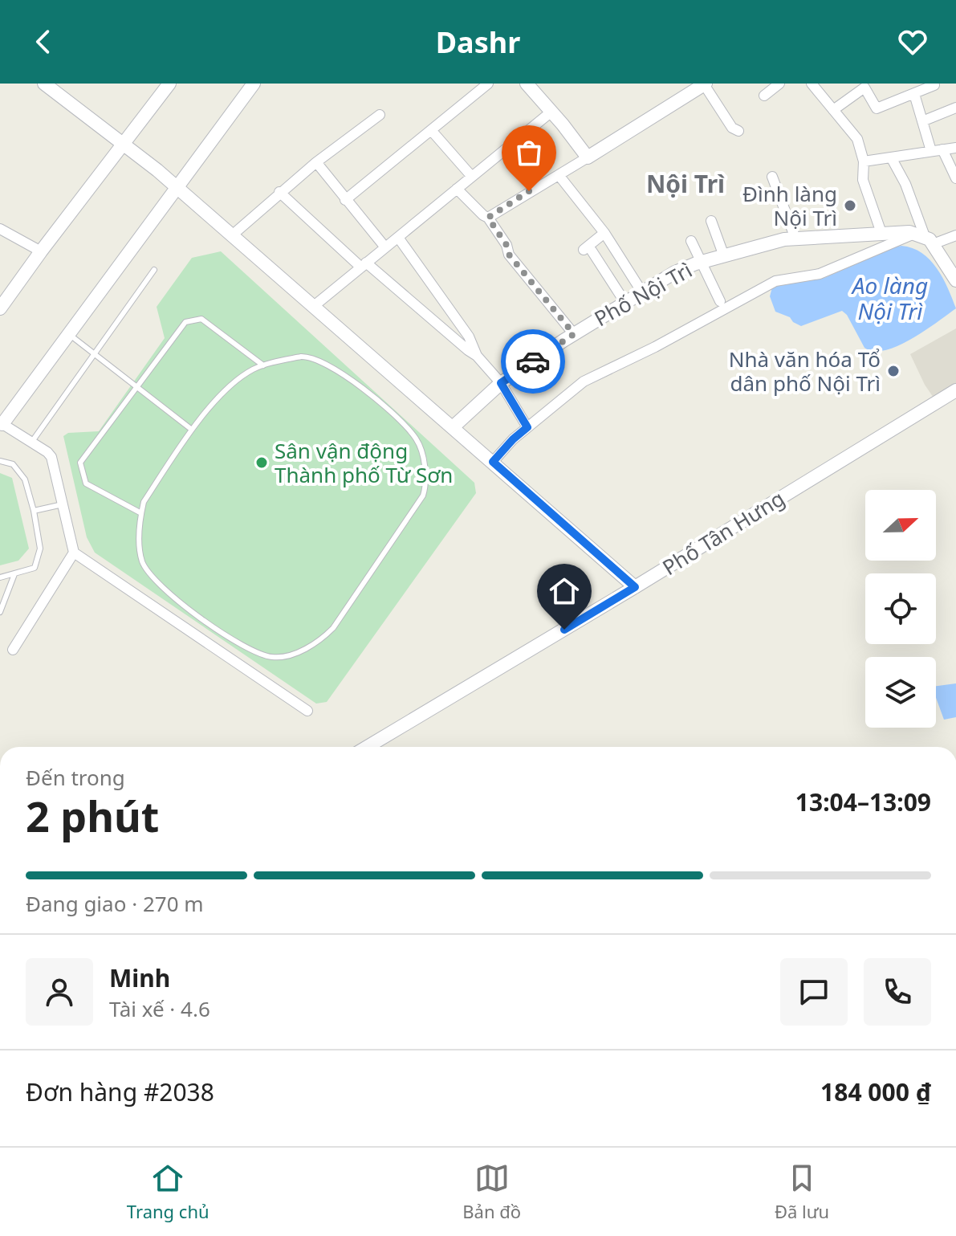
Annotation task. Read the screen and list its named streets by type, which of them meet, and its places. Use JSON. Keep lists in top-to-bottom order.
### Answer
{
  "streets": {
    "street": ["Phố Nội Trì", "Phố Tân Hưng"]
  },
  "districts": ["Nội Trì"],
  "water": ["Ao làng Nội Trì"],
  "places": ["Đình làng Nội Trì", "Nhà văn hóa Tổ dân phố Nội Trì", "Sân vận động Thành phố Từ Sơn"],
  "north": "right",
  "page": {
    "header": "Dashr",
    "heading": ["2 phút", "Đến trong", "13:04–13:09"],
    "panel": [
      "Minh",
      "Tài xế · 4.6",
      "Đơn hàng #2038",
      "184 000 ₫"
    ],
    "bar": "Đang giao · 270 m",
    "tabs": ["Trang chủ", "Bản đồ", "Đã lưu"]
  }
}
